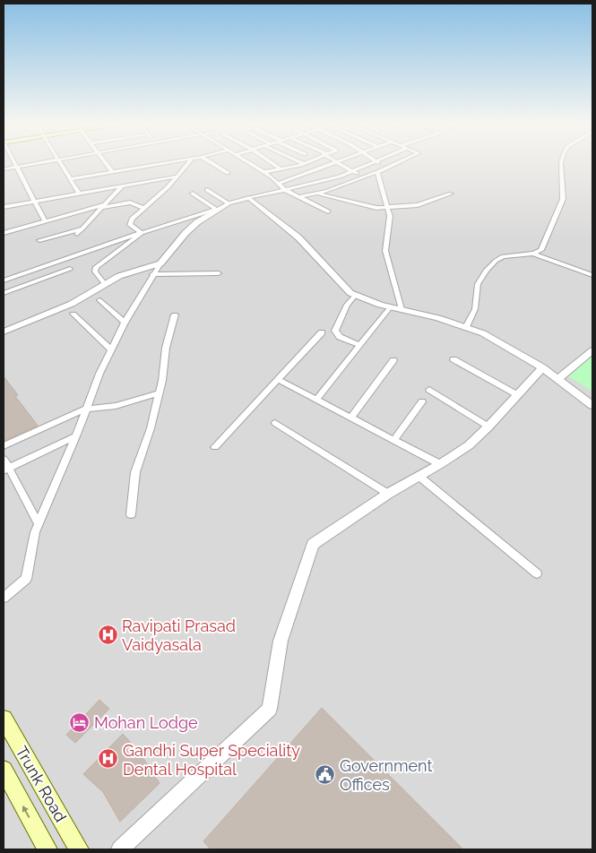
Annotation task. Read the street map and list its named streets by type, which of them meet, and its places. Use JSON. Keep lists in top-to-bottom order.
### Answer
{
  "streets": {
    "main road": ["Trunk Road"]
  },
  "places": {
    "hospital": ["Ravipati Prasad Vaidyasala", "Gandhi Super Speciality Dental Hospital"],
    "hotel": ["Mohan Lodge"],
    "public building": ["Government Offices"]
  }
}
